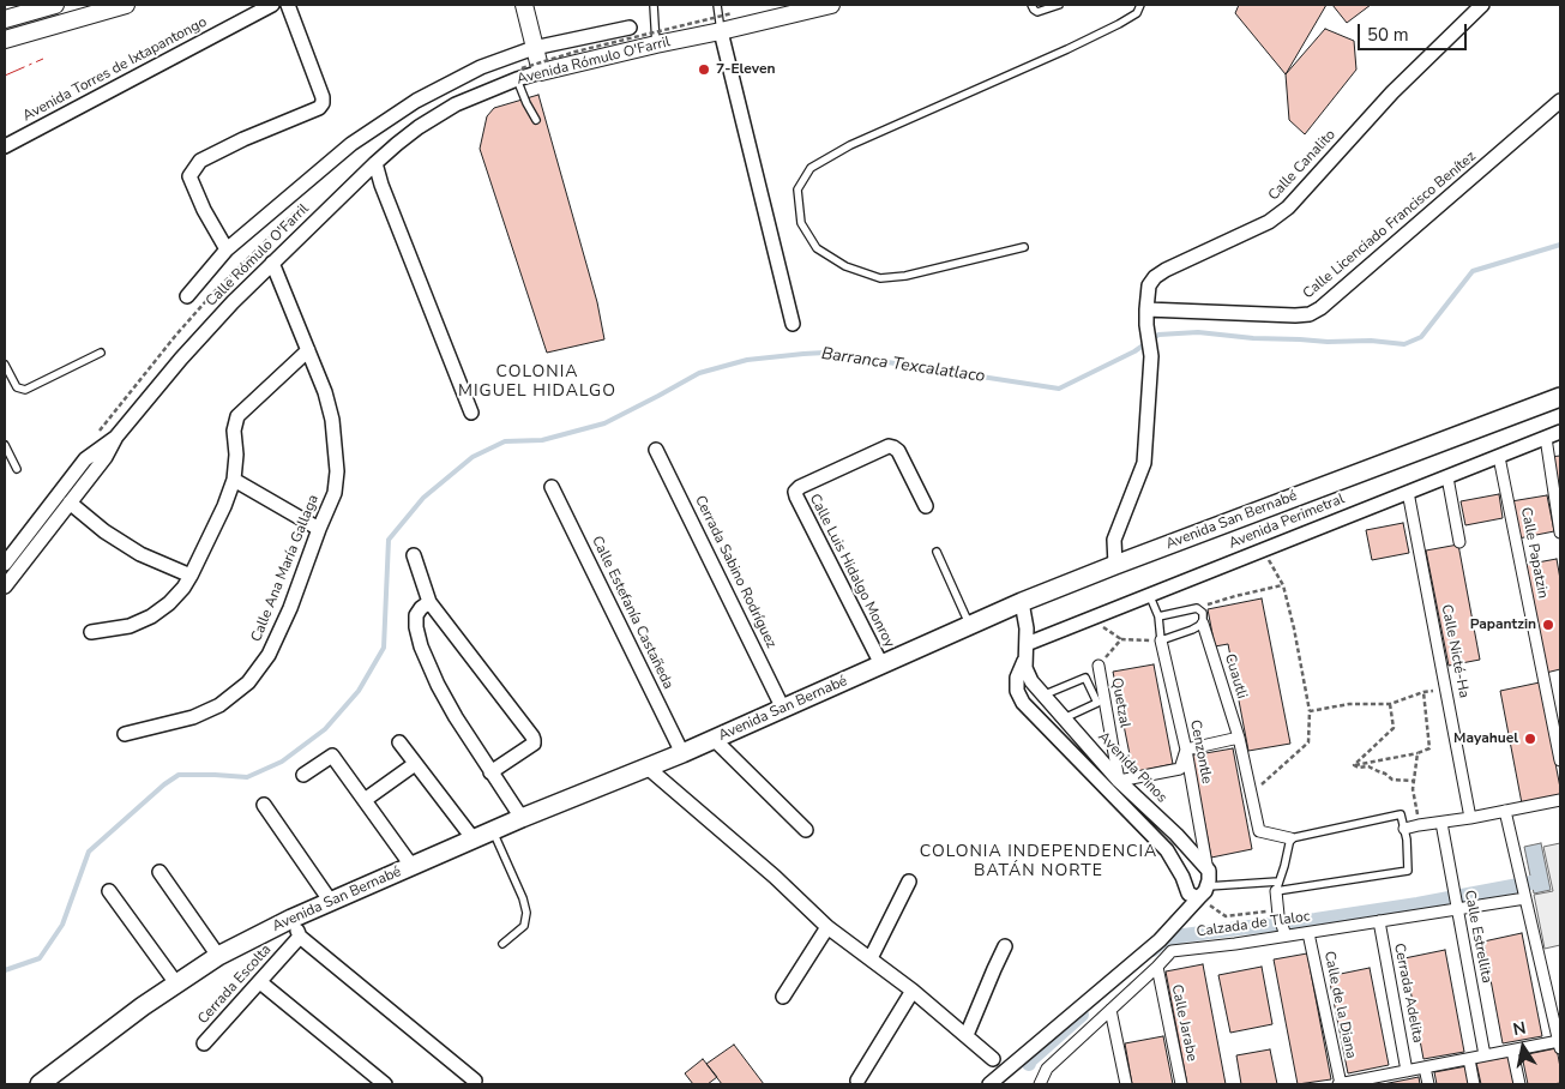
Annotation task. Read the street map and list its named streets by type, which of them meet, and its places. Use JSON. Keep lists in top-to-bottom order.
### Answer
{
  "streets": {
    "main road": ["Avenida San Bernabé"],
    "street": [
      "Avenida Rómulo O'Farril",
      "Avenida Torres de Ixtapantongo",
      "Calle Canalito",
      "Calle Licenciado Francisco Benítez",
      "Calle Rómulo O'Farril",
      "Avenida Perimetral",
      "Calle Papatzin",
      "Calle Ana María Gallaga",
      "Calle Luis Hidalgo Monroy",
      "Cerrada Sabino Rodríguez",
      "Calle Estefanía Castañeda",
      "Calle Nicté-Ha",
      "Cuautli",
      "Quetzal",
      "Cenzontle",
      "Avenida Pinos",
      "Calzada de Tlaloc",
      "Calle Estrellita",
      "Cerrada Escolta",
      "Cerrada Adelita",
      "Calle de la Diana",
      "Calle Jarabe"
    ]
  },
  "crossings": [
    ["Avenida Rómulo O'Farril", "Calle Rómulo O'Farril"],
    ["Calle Canalito", "Calle Licenciado Francisco Benítez"],
    ["Calle Canalito", "Avenida San Bernabé"],
    ["Calle Rómulo O'Farril", "Calle Ana María Gallaga"],
    ["Avenida San Bernabé", "Calle Luis Hidalgo Monroy"],
    ["Avenida San Bernabé", "Cerrada Sabino Rodríguez"],
    ["Avenida San Bernabé", "Calle Estefanía Castañeda"],
    ["Avenida San Bernabé", "Avenida Pinos"],
    ["Avenida Perimetral", "Calle Papatzin"],
    ["Avenida Perimetral", "Calle Nicté-Ha"],
    ["Avenida Perimetral", "Avenida Pinos"],
    ["Quetzal", "Avenida Pinos"],
    ["Cenzontle", "Avenida Pinos"],
    ["Calzada de Tlaloc", "Calle Estrellita"],
    ["Calzada de Tlaloc", "Cerrada Adelita"],
    ["Calzada de Tlaloc", "Calle de la Diana"],
    ["Calzada de Tlaloc", "Calle Jarabe"]
  ],
  "districts": ["COLONIA MIGUEL HIDALGO", "COLONIA INDEPENDENCIA BATÁN NORTE"],
  "water": ["Barranca Texcalatlaco"],
  "places": ["7-Eleven", "Papantzin", "Mayahuel"],
  "scale_bar": "50 m",
  "north": "top"
}
